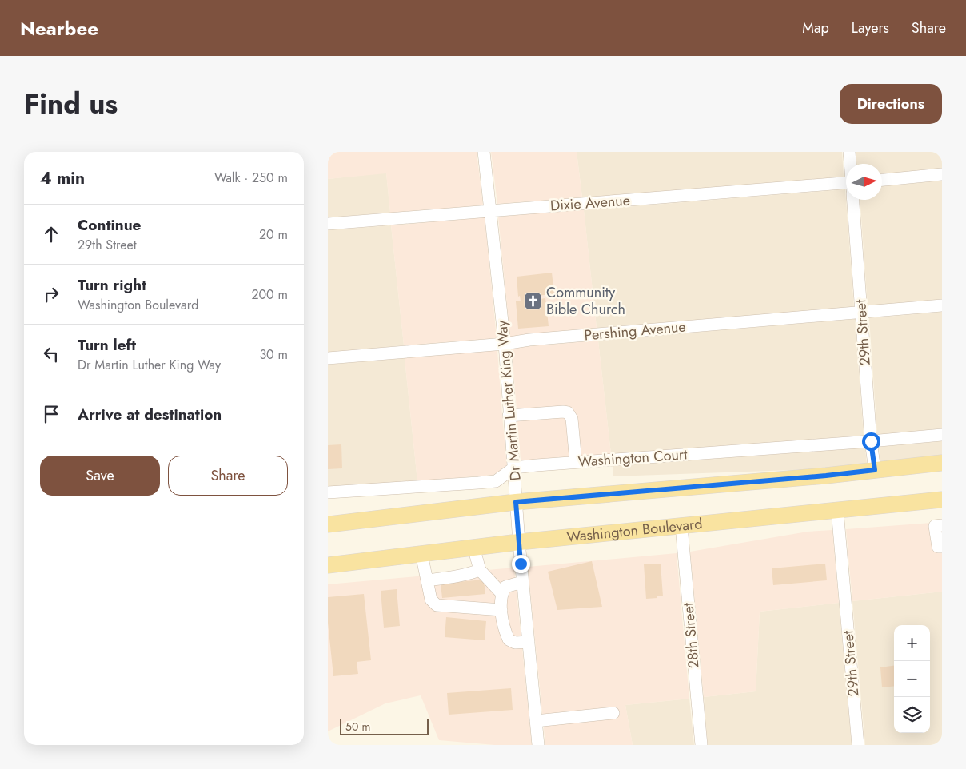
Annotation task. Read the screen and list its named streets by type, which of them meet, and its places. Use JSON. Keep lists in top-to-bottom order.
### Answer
{
  "streets": {
    "main road": ["Washington Boulevard"],
    "street": [
      "Dixie Avenue",
      "Pershing Avenue",
      "29th Street",
      "Dr Martin Luther King Way",
      "Washington Court",
      "28th Street"
    ]
  },
  "crossings": [
    ["Dixie Avenue", "Dr Martin Luther King Way"],
    ["Pershing Avenue", "29th Street"],
    ["Pershing Avenue", "Dr Martin Luther King Way"],
    ["29th Street", "Washington Court"],
    ["29th Street", "Washington Boulevard"],
    ["Dr Martin Luther King Way", "Washington Court"],
    ["Dr Martin Luther King Way", "Washington Boulevard"],
    ["Washington Boulevard", "28th Street"]
  ],
  "places": {
    "church": ["Community Bible Church"]
  },
  "scale_bar": "50 m",
  "north": "right",
  "page": {
    "header": "Nearbee",
    "nav": ["Map", "Layers", "Share"],
    "title": "Find us",
    "buttons": [
      "Directions",
      ["Save", "Share"]
    ],
    "heading": ["4 min", "Walk · 250 m"],
    "list": [
      ["Continue", "29th Street", "20 m"],
      ["Turn right", "Washington Boulevard", "200 m"],
      ["Turn left", "Dr Martin Luther King Way", "30 m"],
      "Arrive at destination"
    ],
    "map_buttons": ["+", "−"],
    "scale": "50 m"
  }
}
